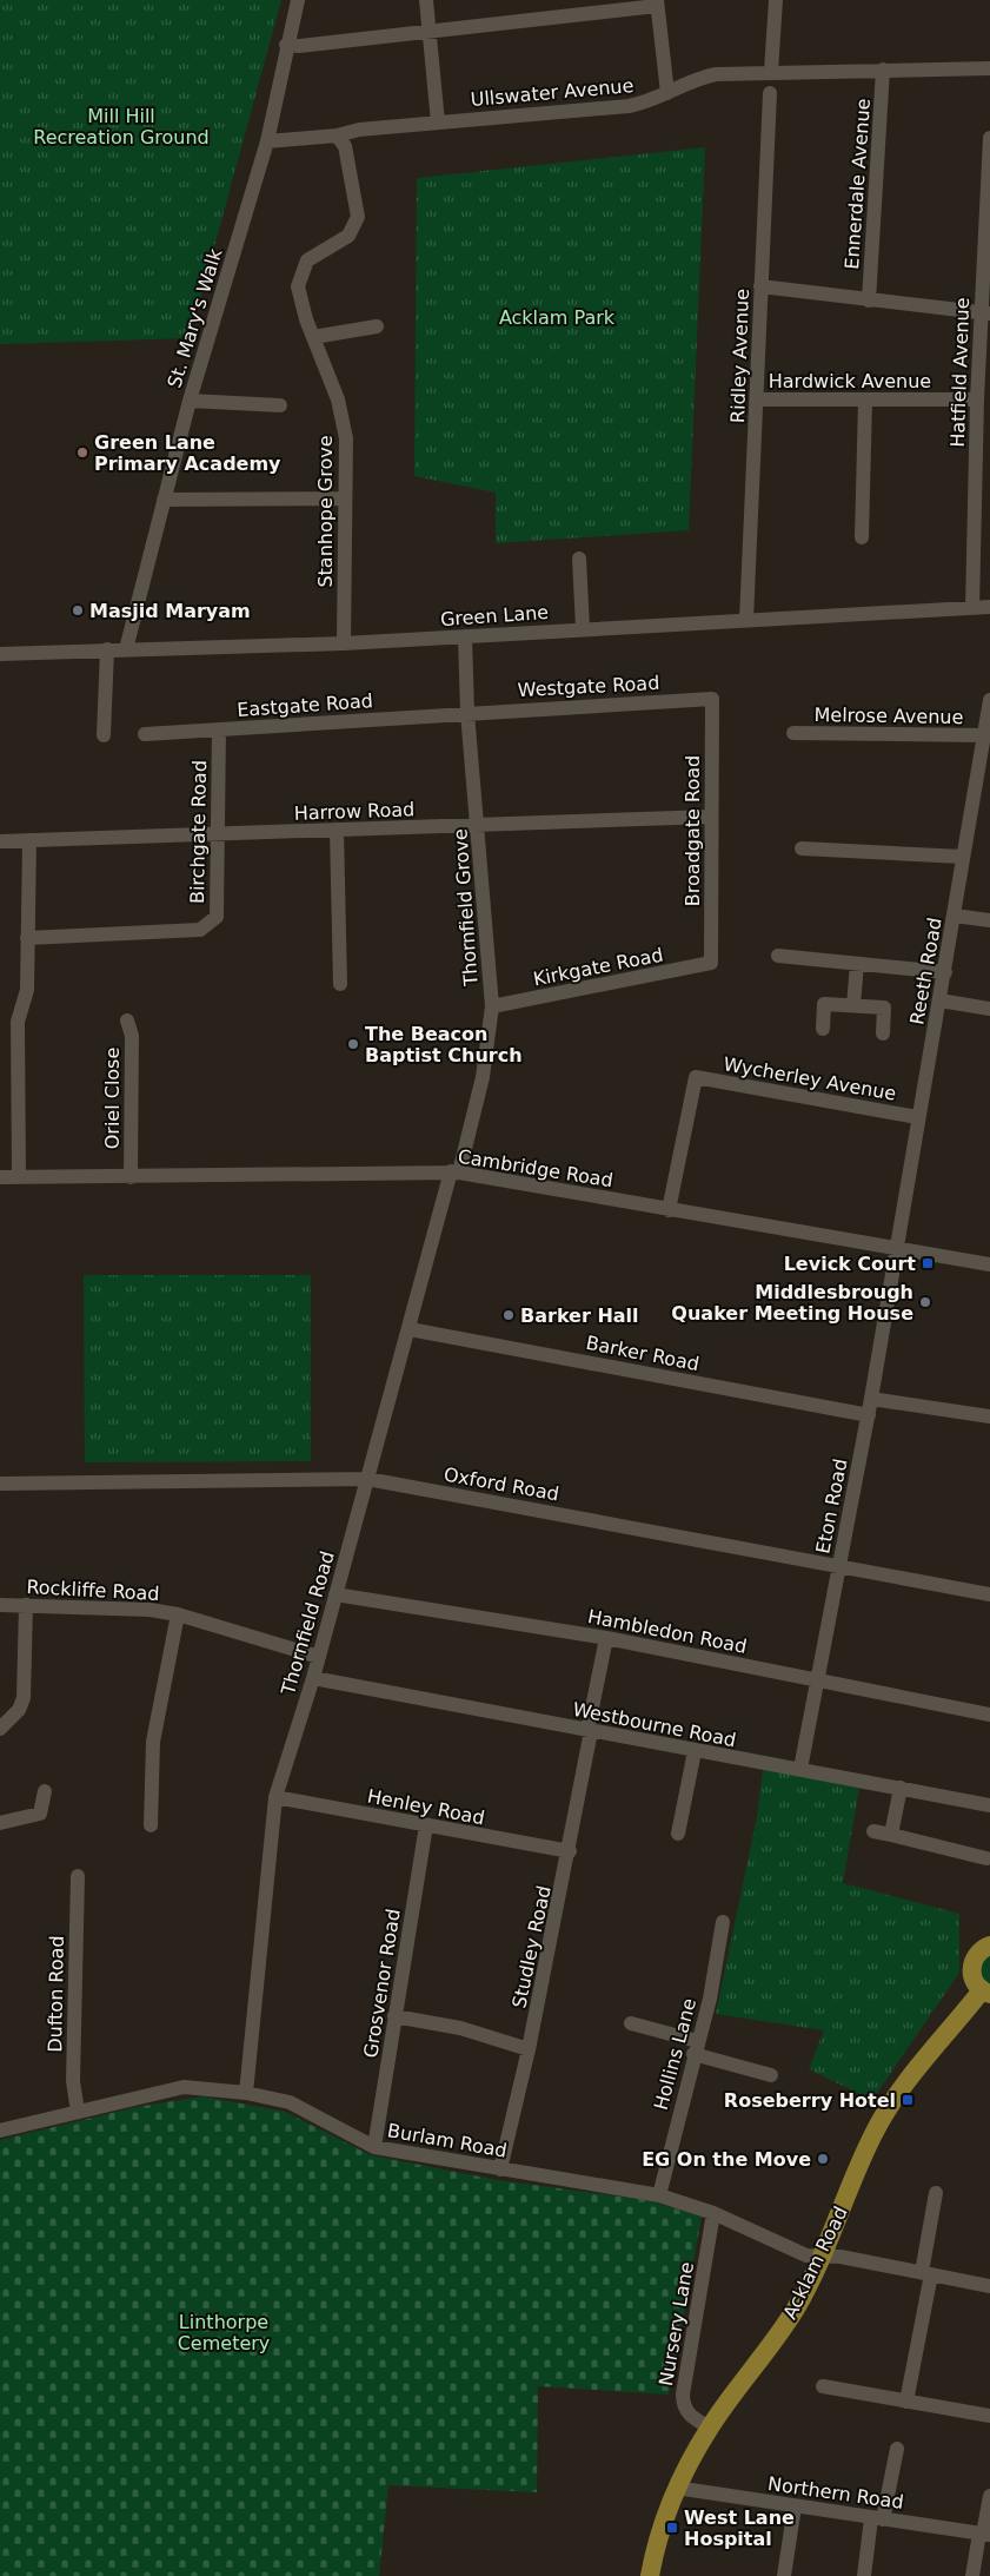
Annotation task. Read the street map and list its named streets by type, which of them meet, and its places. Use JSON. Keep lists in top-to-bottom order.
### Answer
{
  "streets": {
    "main road": ["Acklam Road"],
    "street": [
      "Ullswater Avenue",
      "Ennerdale Avenue",
      "St. Mary's Walk",
      "Ridley Avenue",
      "Hatfield Avenue",
      "Hardwick Avenue",
      "Stanhope Grove",
      "Green Lane",
      "Westgate Road",
      "Eastgate Road",
      "Melrose Avenue",
      "Harrow Road",
      "Broadgate Road",
      "Birchgate Road",
      "Thornfield Grove",
      "Kirkgate Road",
      "Reeth Road",
      "Wycherley Avenue",
      "Oriel Close",
      "Cambridge Road",
      "Barker Road",
      "Oxford Road",
      "Eton Road",
      "Rockliffe Road",
      "Thornfield Road",
      "Hambledon Road",
      "Westbourne Road",
      "Henley Road",
      "Studley Road",
      "Grosvenor Road",
      "Dufton Road",
      "Hollins Lane",
      "Burlam Road",
      "Nursery Lane",
      "Northern Road"
    ]
  },
  "crossings": [
    ["Ullswater Avenue", "Ennerdale Avenue"],
    ["Ullswater Avenue", "Stanhope Grove"],
    ["St. Mary's Walk", "Green Lane"],
    ["Ridley Avenue", "Hardwick Avenue"],
    ["Ridley Avenue", "Green Lane"],
    ["Hatfield Avenue", "Hardwick Avenue"],
    ["Hatfield Avenue", "Green Lane"],
    ["Stanhope Grove", "Green Lane"],
    ["Green Lane", "Thornfield Grove"],
    ["Westgate Road", "Eastgate Road"],
    ["Westgate Road", "Broadgate Road"],
    ["Westgate Road", "Thornfield Grove"],
    ["Eastgate Road", "Birchgate Road"],
    ["Eastgate Road", "Thornfield Grove"],
    ["Melrose Avenue", "Reeth Road"],
    ["Harrow Road", "Broadgate Road"],
    ["Harrow Road", "Birchgate Road"],
    ["Harrow Road", "Thornfield Grove"],
    ["Broadgate Road", "Kirkgate Road"],
    ["Thornfield Grove", "Kirkgate Road"],
    ["Thornfield Grove", "Cambridge Road"],
    ["Thornfield Grove", "Thornfield Road"],
    ["Reeth Road", "Wycherley Avenue"],
    ["Reeth Road", "Cambridge Road"],
    ["Reeth Road", "Eton Road"],
    ["Wycherley Avenue", "Cambridge Road"],
    ["Oriel Close", "Cambridge Road"],
    ["Cambridge Road", "Eton Road"],
    ["Cambridge Road", "Thornfield Road"],
    ["Barker Road", "Eton Road"],
    ["Barker Road", "Thornfield Road"],
    ["Oxford Road", "Eton Road"],
    ["Oxford Road", "Thornfield Road"],
    ["Eton Road", "Hambledon Road"],
    ["Eton Road", "Westbourne Road"],
    ["Rockliffe Road", "Thornfield Road"],
    ["Thornfield Road", "Hambledon Road"],
    ["Thornfield Road", "Westbourne Road"],
    ["Thornfield Road", "Henley Road"],
    ["Thornfield Road", "Burlam Road"],
    ["Hambledon Road", "Studley Road"],
    ["Westbourne Road", "Studley Road"],
    ["Henley Road", "Studley Road"],
    ["Henley Road", "Grosvenor Road"],
    ["Studley Road", "Burlam Road"],
    ["Grosvenor Road", "Burlam Road"],
    ["Dufton Road", "Burlam Road"],
    ["Hollins Lane", "Burlam Road"],
    ["Burlam Road", "Acklam Road"],
    ["Burlam Road", "Nursery Lane"],
    ["Acklam Road", "Nursery Lane"],
    ["Acklam Road", "Northern Road"]
  ],
  "parks": ["Mill Hill Recreation Ground", "Acklam Park", "Linthorpe Cemetery"],
  "places": {
    "other": [
      "Green Lane Primary Academy",
      "Masjid Maryam",
      "The Beacon Baptist Church",
      "Middlesbrough Quaker Meeting House",
      "Barker Hall",
      "EG On the Move"
    ],
    "transit": ["Levick Court", "Roseberry Hotel", "West Lane Hospital"]
  }
}
